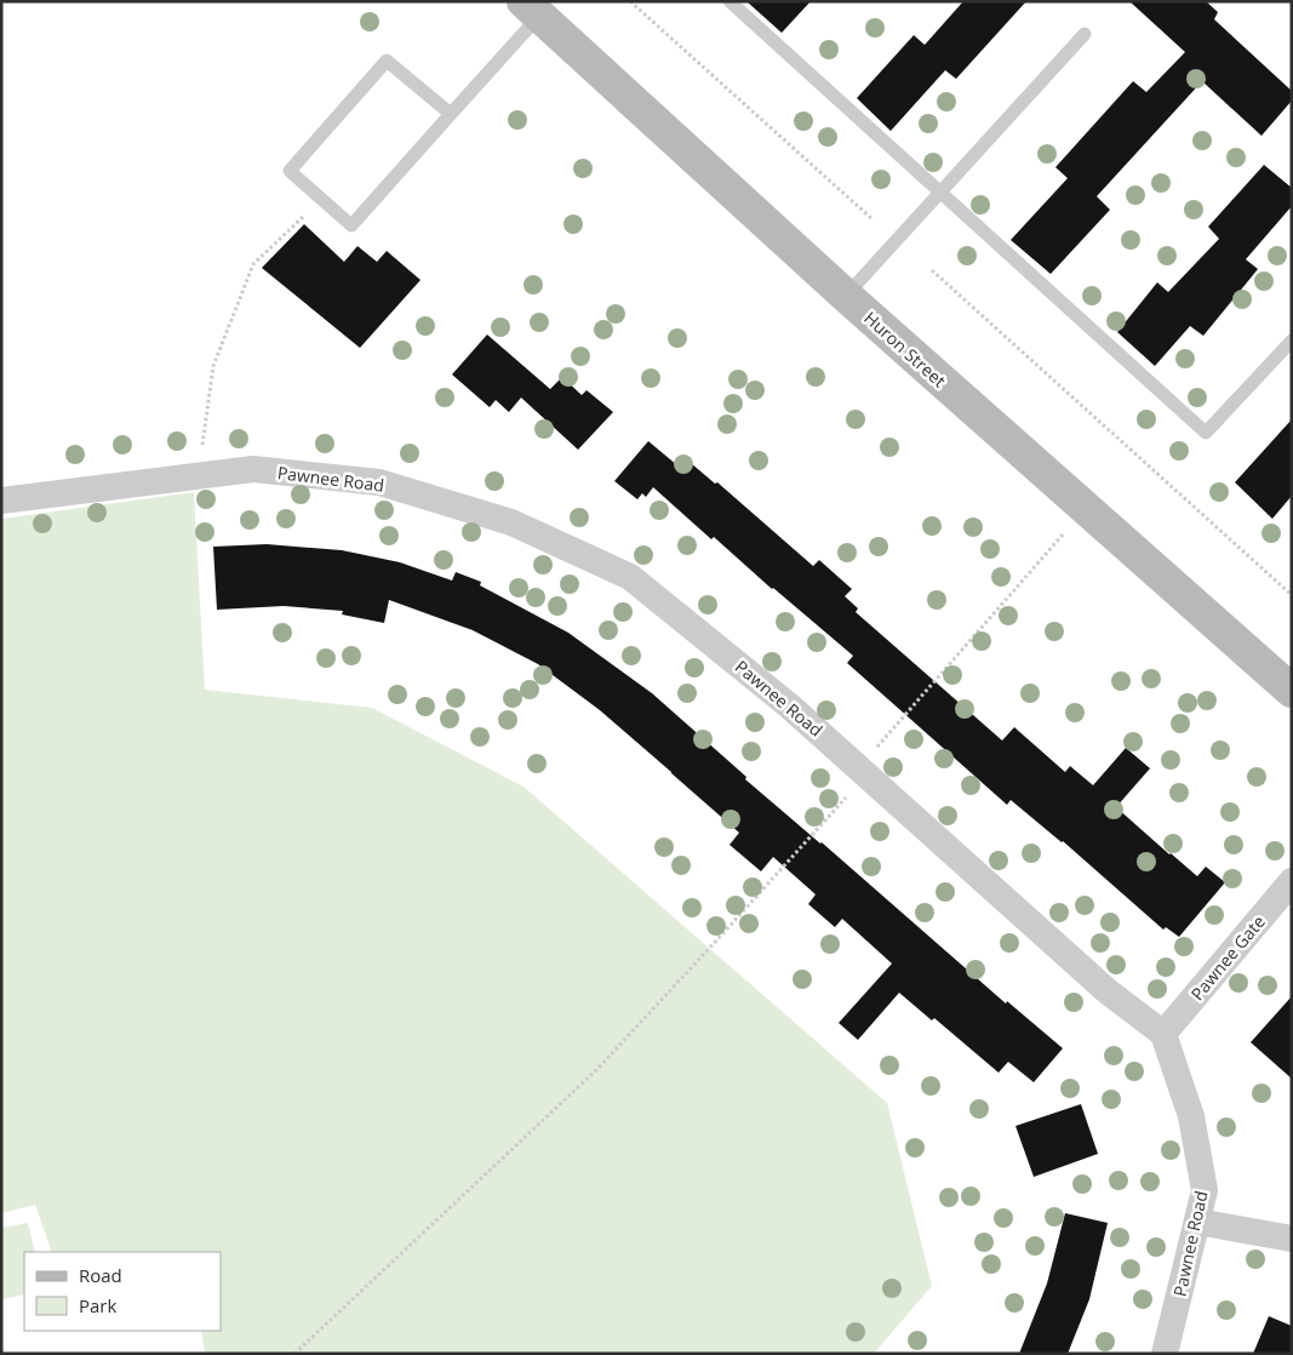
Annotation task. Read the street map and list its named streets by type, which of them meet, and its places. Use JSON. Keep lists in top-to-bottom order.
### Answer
{
  "streets": {
    "main road": ["Huron Street"],
    "street": ["Pawnee Road", "Pawnee Gate"]
  },
  "crossings": [
    ["Pawnee Road", "Pawnee Gate"]
  ],
  "legend": ["Road", "Park"]
}
